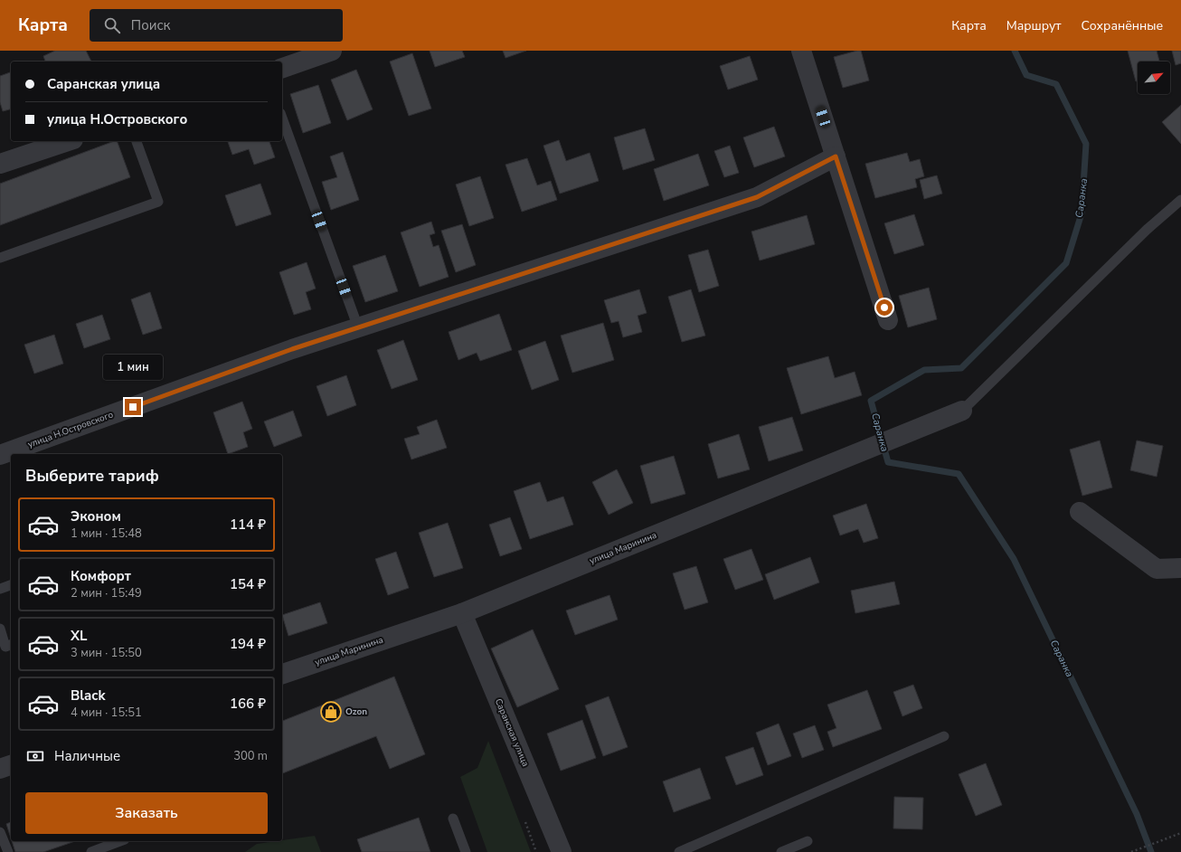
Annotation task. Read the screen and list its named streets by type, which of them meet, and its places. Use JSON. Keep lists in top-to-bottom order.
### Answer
{
  "streets": {
    "street": ["улица Н.Островского", "улица Маринина", "Саранская улица"]
  },
  "crossings": [
    ["улица Маринина", "Саранская улица"]
  ],
  "water": ["Саранка"],
  "places": {
    "shop": ["Ozon"]
  },
  "north": "top right",
  "page": {
    "header": "Карта",
    "search": "Поиск",
    "nav": ["Карта", "Маршрут", "Сохранённые"],
    "banner": ["Саранская улица", "улица Н.Островского"],
    "bubble": "1 мин",
    "heading": "Выберите тариф",
    "list": [
      {
        "name": "Эконом",
        "note": "1 мин · 15:48",
        "value": "114 ₽"
      },
      {
        "name": "Комфорт",
        "note": "2 мин · 15:49",
        "value": "154 ₽"
      },
      {
        "name": "XL",
        "note": "3 мин · 15:50",
        "value": "194 ₽"
      },
      {
        "name": "Black",
        "note": "4 мин · 15:51",
        "value": "166 ₽"
      }
    ],
    "pay": ["Наличные", "300 m"],
    "buttons": "Заказать"
  }
}
